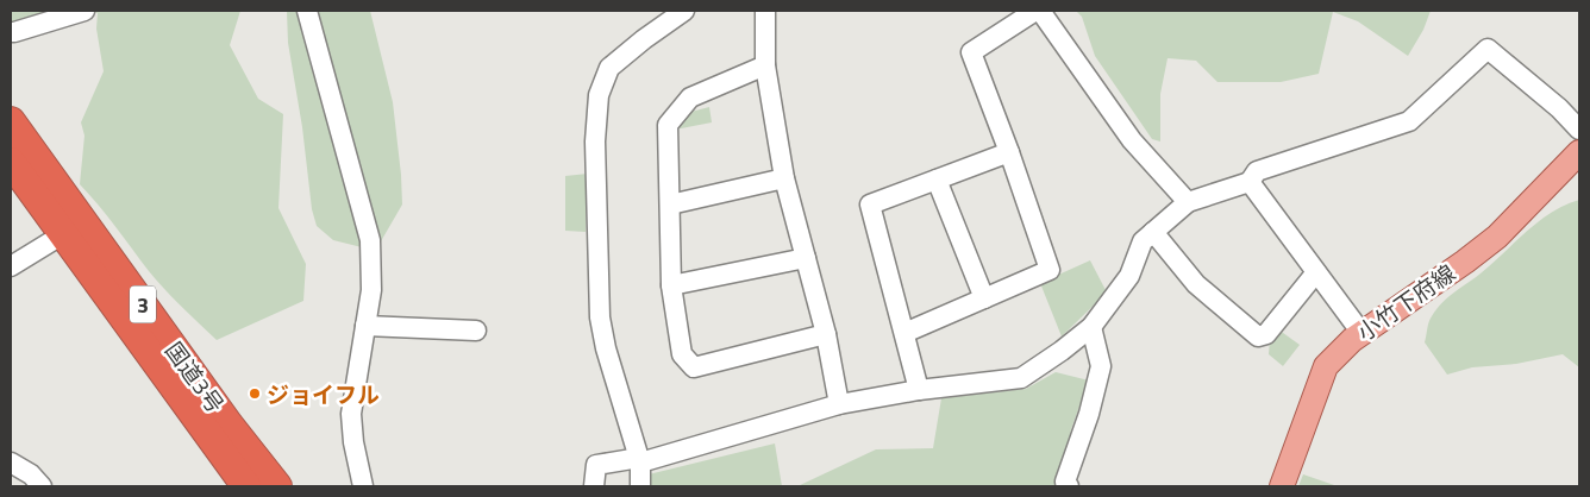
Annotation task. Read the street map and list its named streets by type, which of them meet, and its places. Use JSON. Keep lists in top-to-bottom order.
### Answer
{
  "streets": {
    "highway": ["3", "国道3号"],
    "main road": ["小竹下府線"]
  },
  "places": ["ジョイフル"]
}
